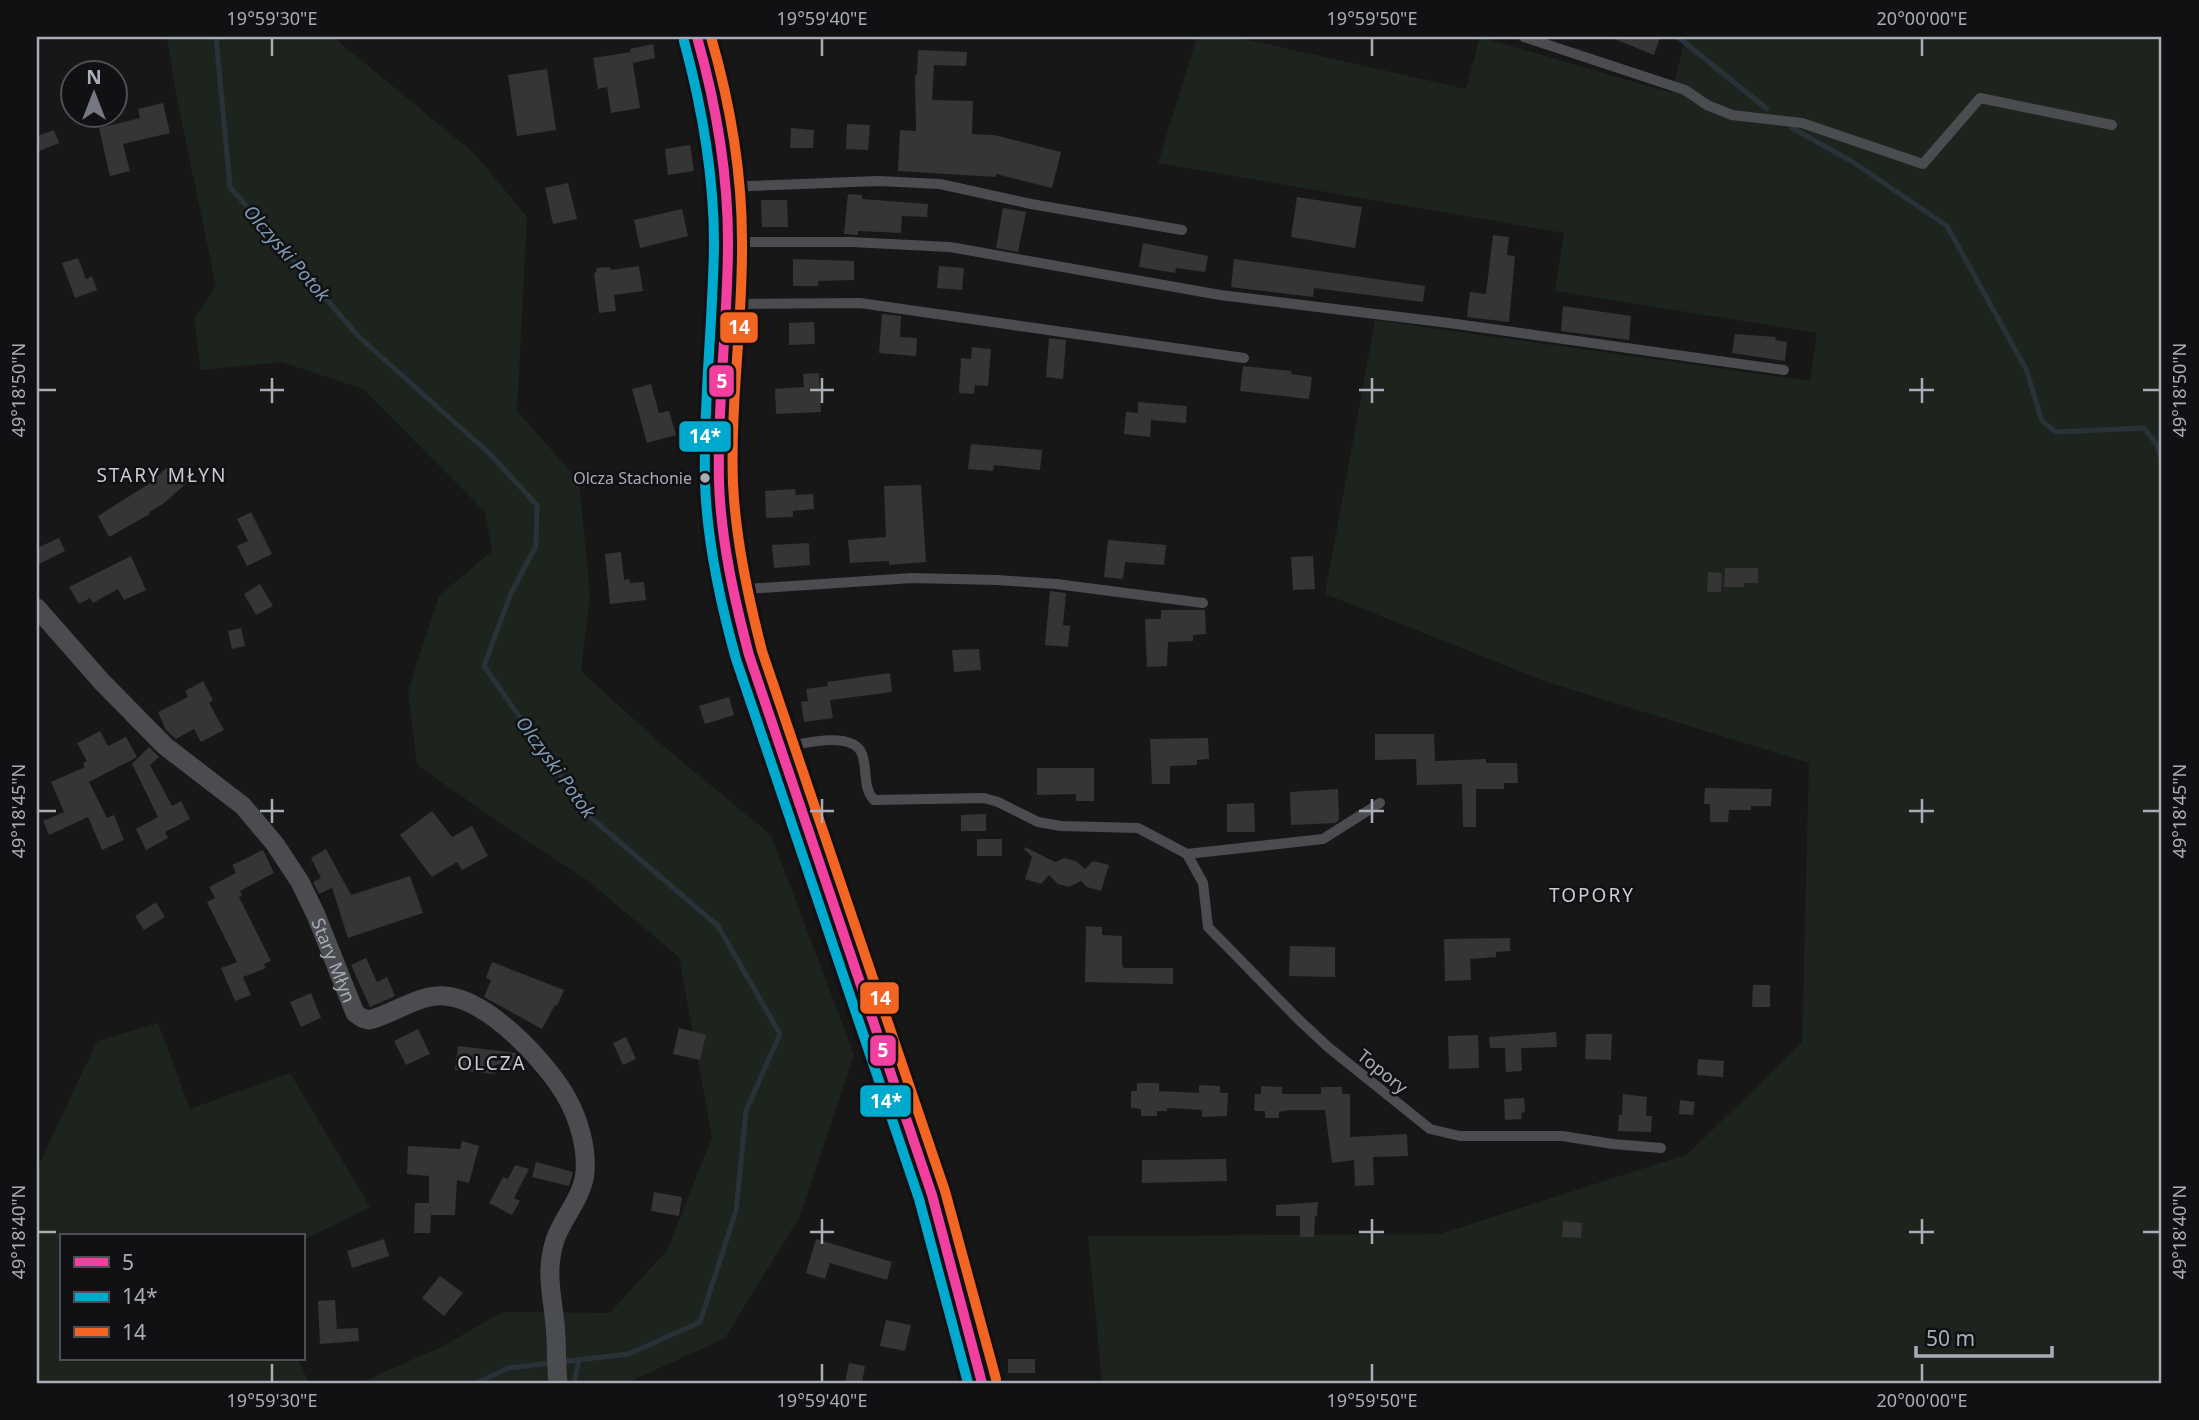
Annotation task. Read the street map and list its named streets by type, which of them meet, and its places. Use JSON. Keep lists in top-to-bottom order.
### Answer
{
  "streets": {
    "street": ["Stary Młyn"],
    "lane": ["Topory"]
  },
  "districts": ["STARY MŁYN", "TOPORY", "OLCZA"],
  "water": ["Olczyski Potok"],
  "places": ["Olcza Stachonie"],
  "lines": ["transit line 5", "transit line 14", "transit line 14*"],
  "legend": ["5", "14*", "14"],
  "scale_bar": "50 m",
  "north": "top",
  "coordinates": [
    "19°59'30\"E",
    "19°59'40\"E",
    "19°59'50\"E",
    "20°00'00\"E",
    "49°18'50\"N",
    "49°18'45\"N",
    "49°18'40\"N"
  ]
}
